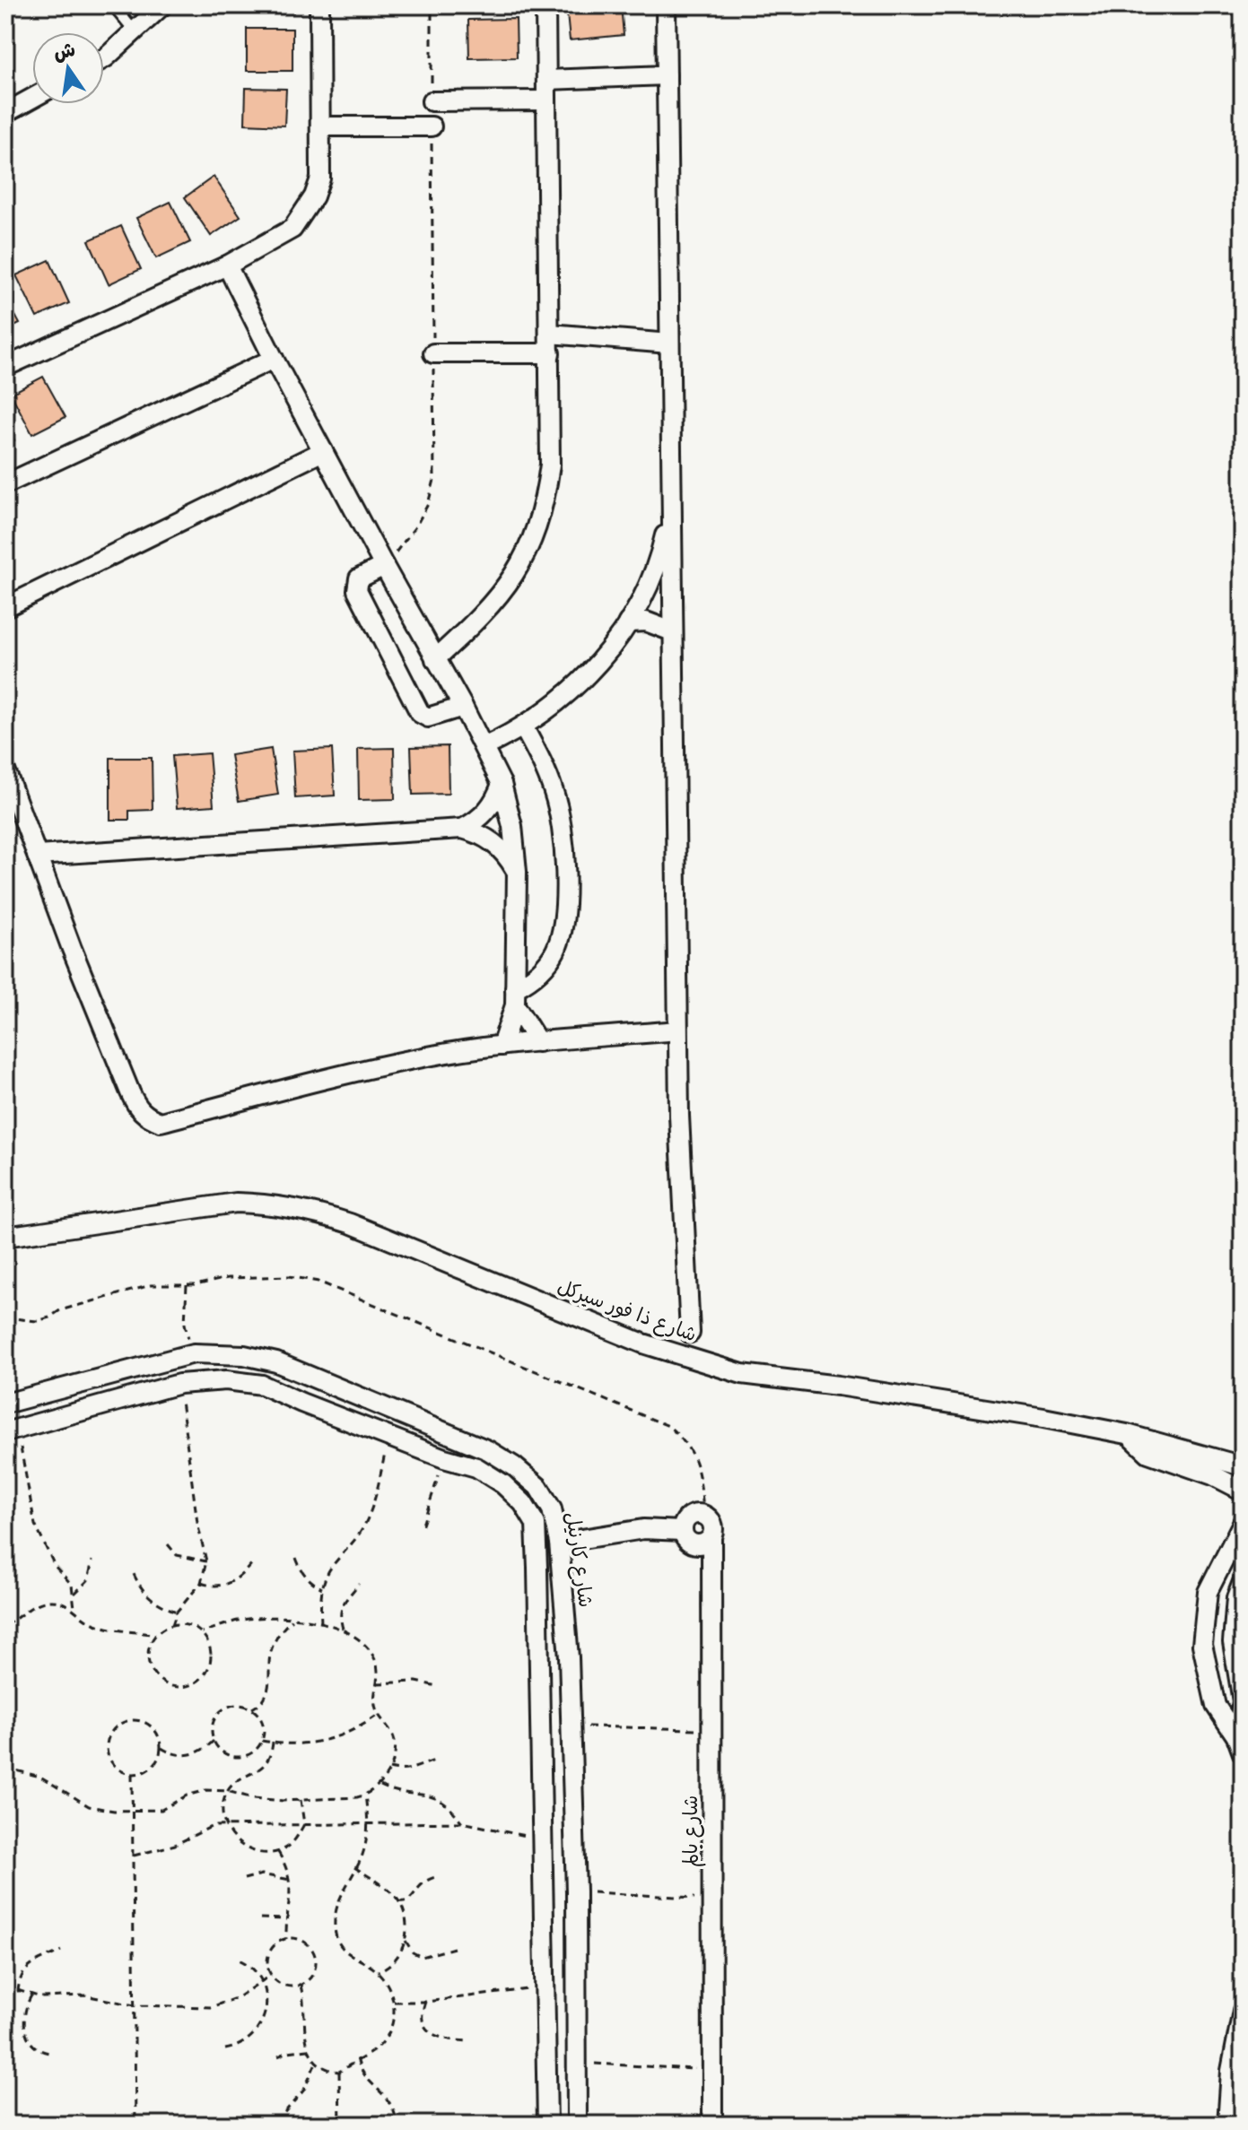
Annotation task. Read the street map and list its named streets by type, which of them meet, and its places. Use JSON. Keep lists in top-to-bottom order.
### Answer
{
  "streets": {
    "street": ["شارع ذا فور سيركل", "شارع كارنيل", "شارع بالم"]
  },
  "north": "top"
}
